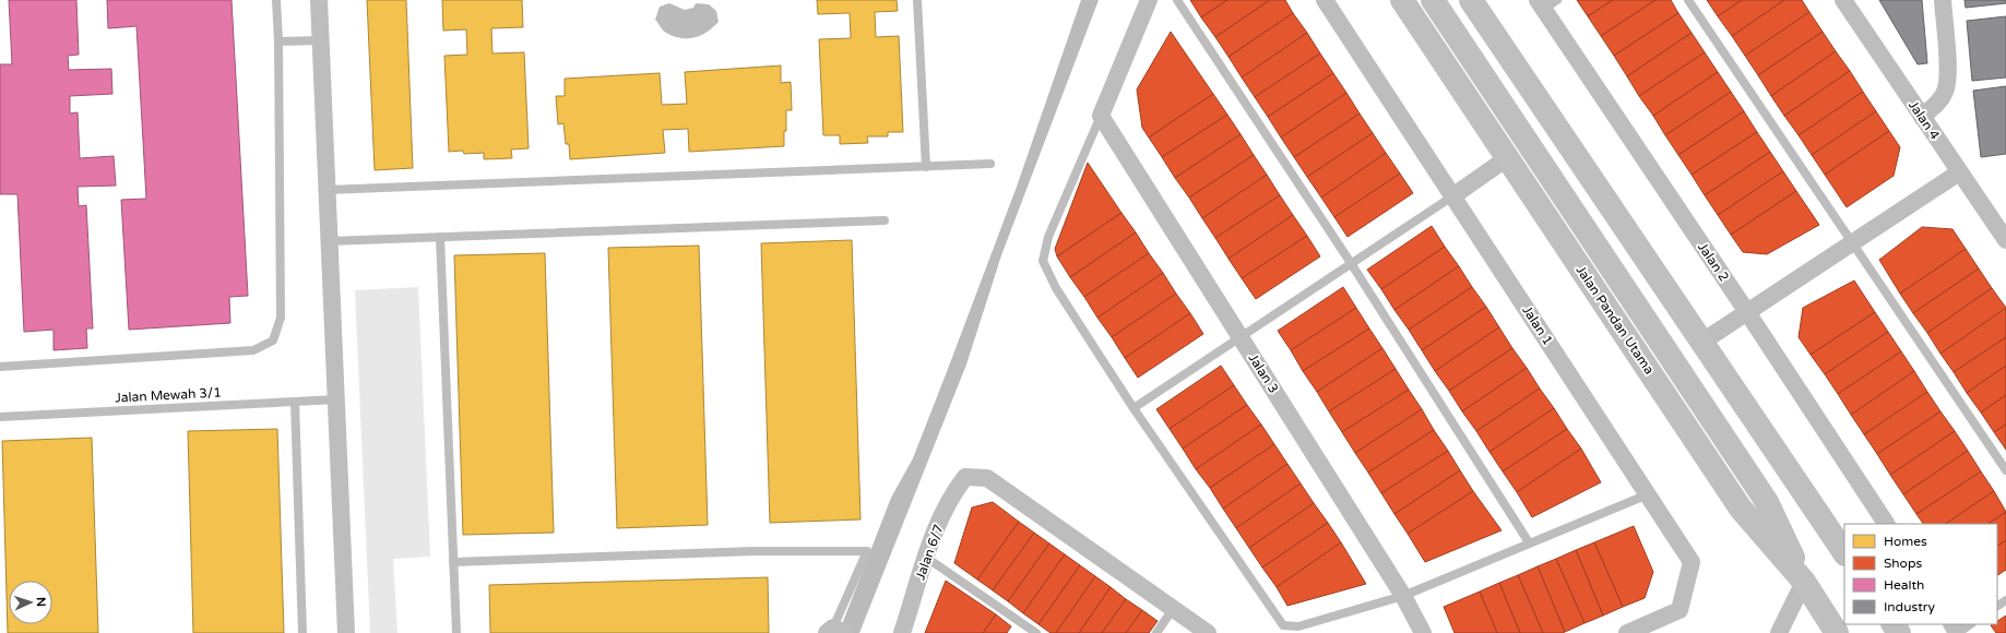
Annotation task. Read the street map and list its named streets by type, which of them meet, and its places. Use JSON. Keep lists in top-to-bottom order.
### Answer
{
  "streets": {
    "main road": ["Jalan Pandan Utama"],
    "street": [
      "Jalan 4",
      "Jalan 2",
      "Jalan 1",
      "Jalan 3",
      "Jalan 6/7"
    ],
    "lane": ["Jalan Mewah 3/1"]
  },
  "legend": [
    "Homes",
    "Shops",
    "Health",
    "Industry"
  ],
  "north": "right"
}
